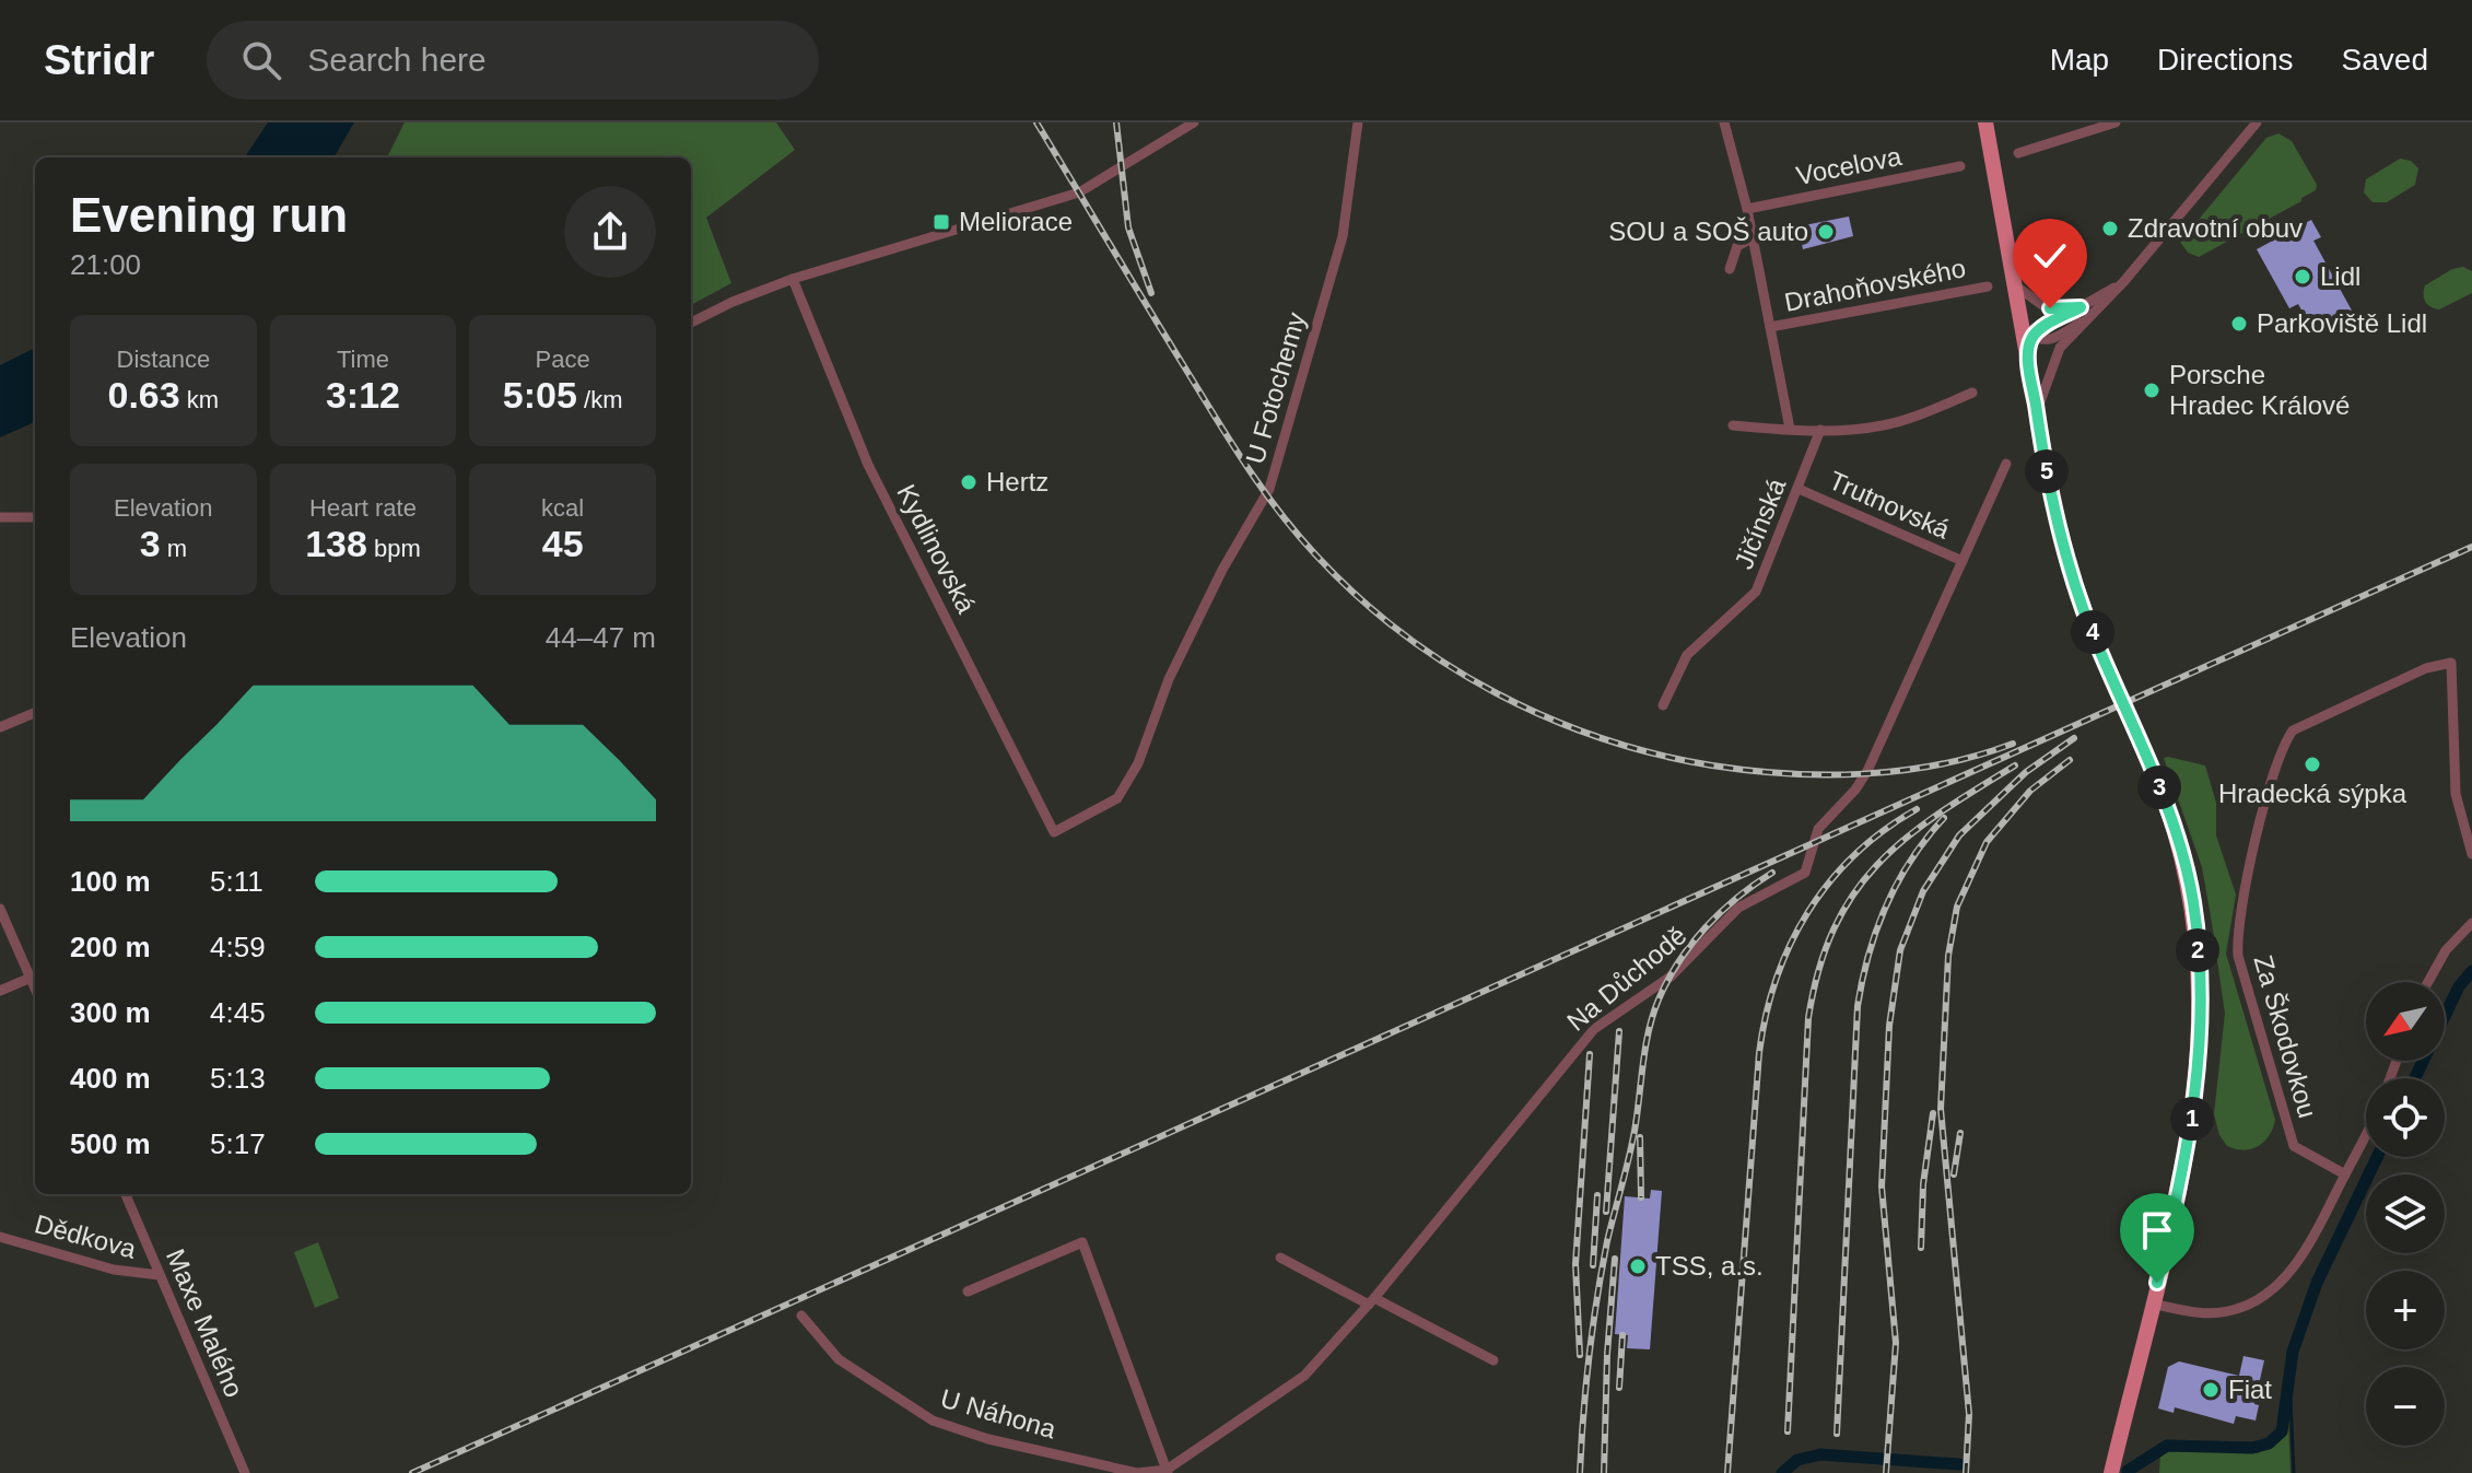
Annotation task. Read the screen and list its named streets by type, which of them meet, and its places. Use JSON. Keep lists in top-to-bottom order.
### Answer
{
  "streets": {
    "street": [
      "Vocelova",
      "Drahoňovského",
      "U Fotochemy",
      "Trutnovská",
      "Jičínská",
      "Kydlinovská",
      "Na Důchodě",
      "Za Škodovkou",
      "Dědkova",
      "Maxe Malého",
      "U Náhona"
    ]
  },
  "crossings": [
    ["U Fotochemy", "Kydlinovská"],
    ["Trutnovská", "Jičínská"],
    ["Trutnovská", "Na Důchodě"],
    ["Na Důchodě", "U Náhona"],
    ["Dědkova", "Maxe Malého"]
  ],
  "places": {
    "transit": ["Meliorace"],
    "other": [
      "Zdravotní obuv",
      "SOU a SOŠ auto",
      "Lidl",
      "Parkoviště Lidl",
      "Porsche Hradec Králové",
      "Hertz",
      "Hradecká sýpka",
      "TSS, a.s.",
      "Fiat"
    ]
  },
  "north": "bottom left",
  "page": {
    "header": "Stridr",
    "search": "Search here",
    "nav": ["Map", "Directions", "Saved"],
    "heading": ["Evening run", "21:00"],
    "stats": [
      ["Distance", "0.63 km"],
      ["Time", "3:12"],
      ["Pace", "5:05 /km"],
      ["Elevation", "3 m"],
      ["Heart rate", "138 bpm"],
      ["kcal", "45"]
    ],
    "pins": [
      "5",
      "4",
      "3",
      "2",
      "1"
    ],
    "chart": ["Elevation", "44–47 m"],
    "list": [
      {
        "name": "100 m",
        "note": "5:11"
      },
      {
        "name": "200 m",
        "note": "4:59"
      },
      {
        "name": "300 m",
        "note": "4:45"
      },
      {
        "name": "400 m",
        "note": "5:13"
      },
      {
        "name": "500 m",
        "note": "5:17"
      }
    ],
    "map_buttons": ["+", "−"]
  }
}
